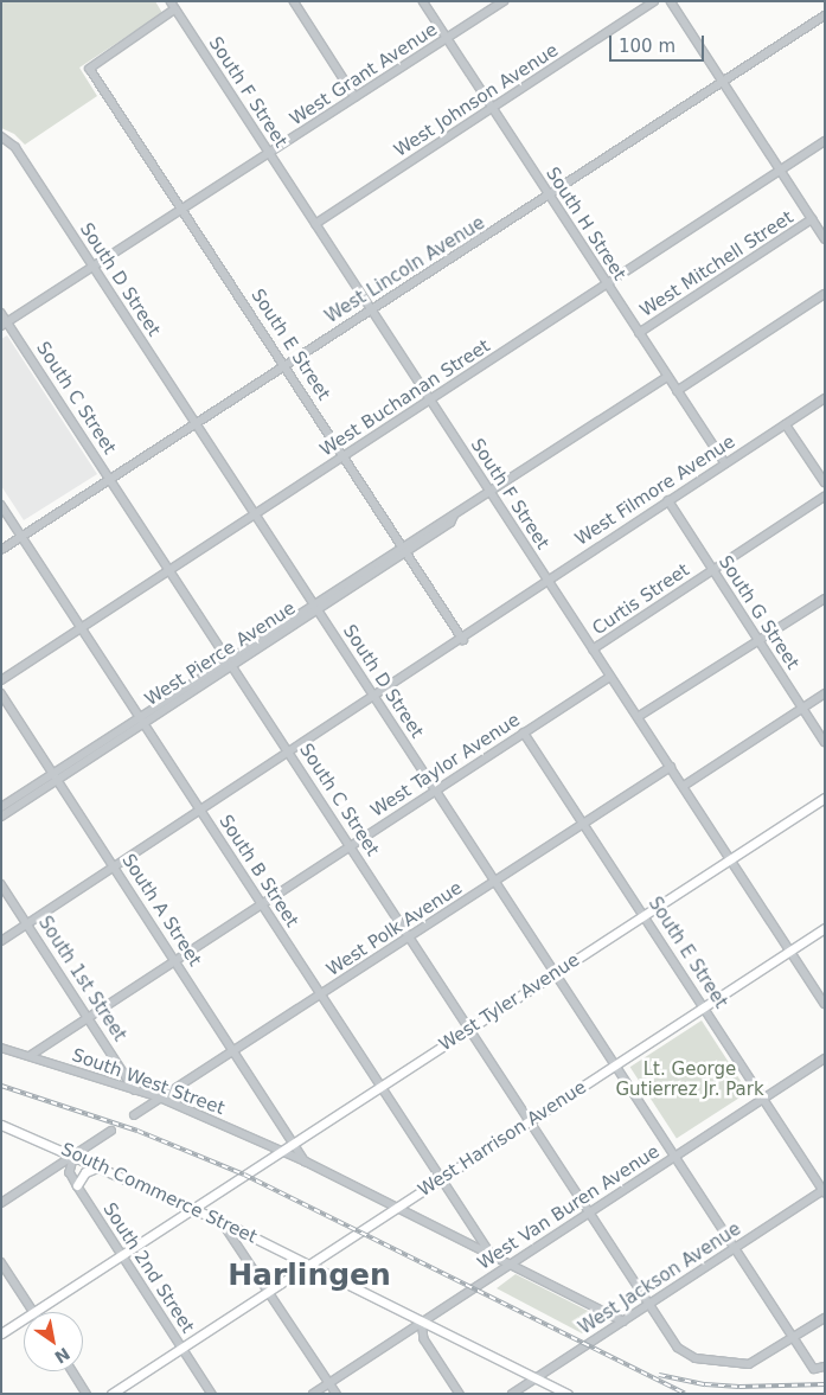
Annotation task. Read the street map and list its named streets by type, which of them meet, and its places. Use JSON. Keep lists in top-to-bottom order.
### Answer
{
  "streets": {
    "main road": ["West Tyler Avenue", "West Harrison Avenue", "South Commerce Street"],
    "street": [
      "West Grant Avenue",
      "South F Street",
      "West Johnson Avenue",
      "South H Street",
      "West Mitchell Street",
      "West Lincoln Avenue",
      "South D Street",
      "South E Street",
      "South C Street",
      "West Buchanan Street",
      "West Filmore Avenue",
      "Curtis Street",
      "South G Street",
      "West Pierce Avenue",
      "West Taylor Avenue",
      "South B Street",
      "South A Street",
      "West Polk Avenue",
      "South 1st Street",
      "South West Street",
      "West Van Buren Avenue",
      "South 2nd Street",
      "West Jackson Avenue"
    ]
  },
  "crossings": [
    ["West Grant Avenue", "South F Street"],
    ["West Grant Avenue", "South H Street"],
    ["West Grant Avenue", "South D Street"],
    ["West Grant Avenue", "South E Street"],
    ["West Grant Avenue", "South C Street"],
    ["South F Street", "West Johnson Avenue"],
    ["South F Street", "West Lincoln Avenue"],
    ["South F Street", "South E Street"],
    ["South F Street", "West Buchanan Street"],
    ["South F Street", "West Filmore Avenue"],
    ["South F Street", "Curtis Street"],
    ["South F Street", "West Pierce Avenue"],
    ["South F Street", "West Taylor Avenue"],
    ["South F Street", "West Polk Avenue"],
    ["South F Street", "West Tyler Avenue"],
    ["South F Street", "West Harrison Avenue"],
    ["West Johnson Avenue", "South H Street"],
    ["South H Street", "West Mitchell Street"],
    ["South H Street", "West Lincoln Avenue"],
    ["South H Street", "West Buchanan Street"],
    ["South H Street", "West Filmore Avenue"],
    ["South H Street", "West Pierce Avenue"],
    ["West Lincoln Avenue", "South D Street"],
    ["West Lincoln Avenue", "South E Street"],
    ["West Lincoln Avenue", "South C Street"],
    ["West Lincoln Avenue", "South B Street"],
    ["South D Street", "South C Street"],
    ["South D Street", "West Buchanan Street"],
    ["South D Street", "West Filmore Avenue"],
    ["South D Street", "West Pierce Avenue"],
    ["South D Street", "West Taylor Avenue"],
    ["South D Street", "West Polk Avenue"],
    ["South D Street", "West Tyler Avenue"],
    ["South D Street", "West Harrison Avenue"],
    ["South D Street", "West Van Buren Avenue"],
    ["South D Street", "West Jackson Avenue"],
    ["South E Street", "West Buchanan Street"],
    ["South E Street", "West Filmore Avenue"],
    ["South E Street", "West Pierce Avenue"],
    ["South E Street", "West Taylor Avenue"],
    ["South E Street", "West Polk Avenue"],
    ["South E Street", "West Tyler Avenue"],
    ["South E Street", "West Harrison Avenue"],
    ["South E Street", "West Van Buren Avenue"],
    ["South E Street", "West Jackson Avenue"],
    ["South C Street", "West Buchanan Street"],
    ["South C Street", "West Filmore Avenue"],
    ["South C Street", "West Pierce Avenue"],
    ["South C Street", "West Taylor Avenue"],
    ["South C Street", "West Polk Avenue"],
    ["South C Street", "West Tyler Avenue"],
    ["South C Street", "West Harrison Avenue"],
    ["South C Street", "West Van Buren Avenue"],
    ["South C Street", "West Jackson Avenue"],
    ["West Buchanan Street", "South B Street"],
    ["West Filmore Avenue", "South G Street"],
    ["West Filmore Avenue", "South B Street"],
    ["West Filmore Avenue", "South A Street"],
    ["West Filmore Avenue", "South 1st Street"],
    ["Curtis Street", "South G Street"],
    ["West Pierce Avenue", "South B Street"],
    ["West Pierce Avenue", "South A Street"],
    ["West Taylor Avenue", "South B Street"],
    ["West Taylor Avenue", "South A Street"],
    ["West Taylor Avenue", "South 1st Street"],
    ["West Taylor Avenue", "South West Street"],
    ["South B Street", "West Polk Avenue"],
    ["South B Street", "West Tyler Avenue"],
    ["South B Street", "West Harrison Avenue"],
    ["South A Street", "West Polk Avenue"],
    ["South A Street", "West Tyler Avenue"],
    ["West Polk Avenue", "South West Street"],
    ["South 1st Street", "South West Street"],
    ["West Tyler Avenue", "South West Street"],
    ["West Tyler Avenue", "South Commerce Street"],
    ["West Tyler Avenue", "South 2nd Street"],
    ["West Harrison Avenue", "South Commerce Street"],
    ["West Harrison Avenue", "South 2nd Street"],
    ["South Commerce Street", "West Van Buren Avenue"],
    ["South Commerce Street", "South 2nd Street"],
    ["South Commerce Street", "West Jackson Avenue"]
  ],
  "districts": ["Harlingen"],
  "parks": ["Lt. George Gutierrez Jr. Park"],
  "scale_bar": "100 m",
  "north": "bottom right"
}
